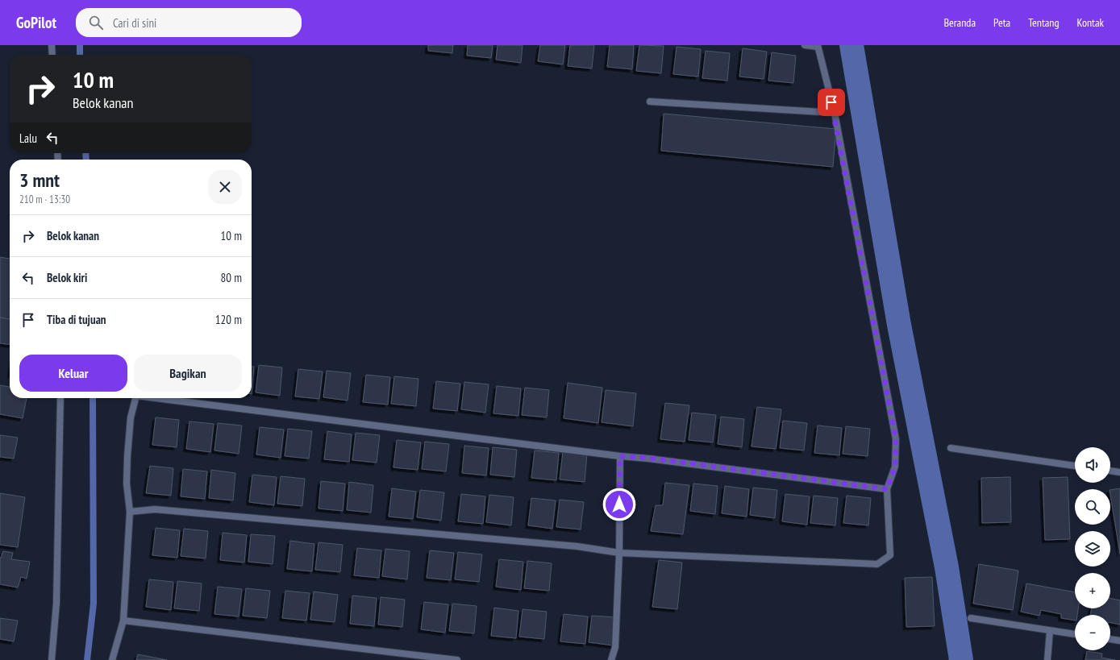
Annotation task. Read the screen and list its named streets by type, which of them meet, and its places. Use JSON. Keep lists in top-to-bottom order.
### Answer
{
  "page": {
    "header": "GoPilot",
    "search": "Cari di sini",
    "nav": [
      "Beranda",
      "Peta",
      "Tentang",
      "Kontak"
    ],
    "turn": ["10 m", "Belok kanan"],
    "then": "Lalu",
    "heading": ["3 mnt", "210 m · 13:30"],
    "list": [
      {
        "name": "Belok kanan",
        "value": "10 m"
      },
      {
        "name": "Belok kiri",
        "value": "80 m"
      },
      {
        "name": "Tiba di tujuan",
        "value": "120 m"
      }
    ],
    "buttons": ["Keluar", "Bagikan"],
    "map_buttons": ["+", "−"]
  }
}
